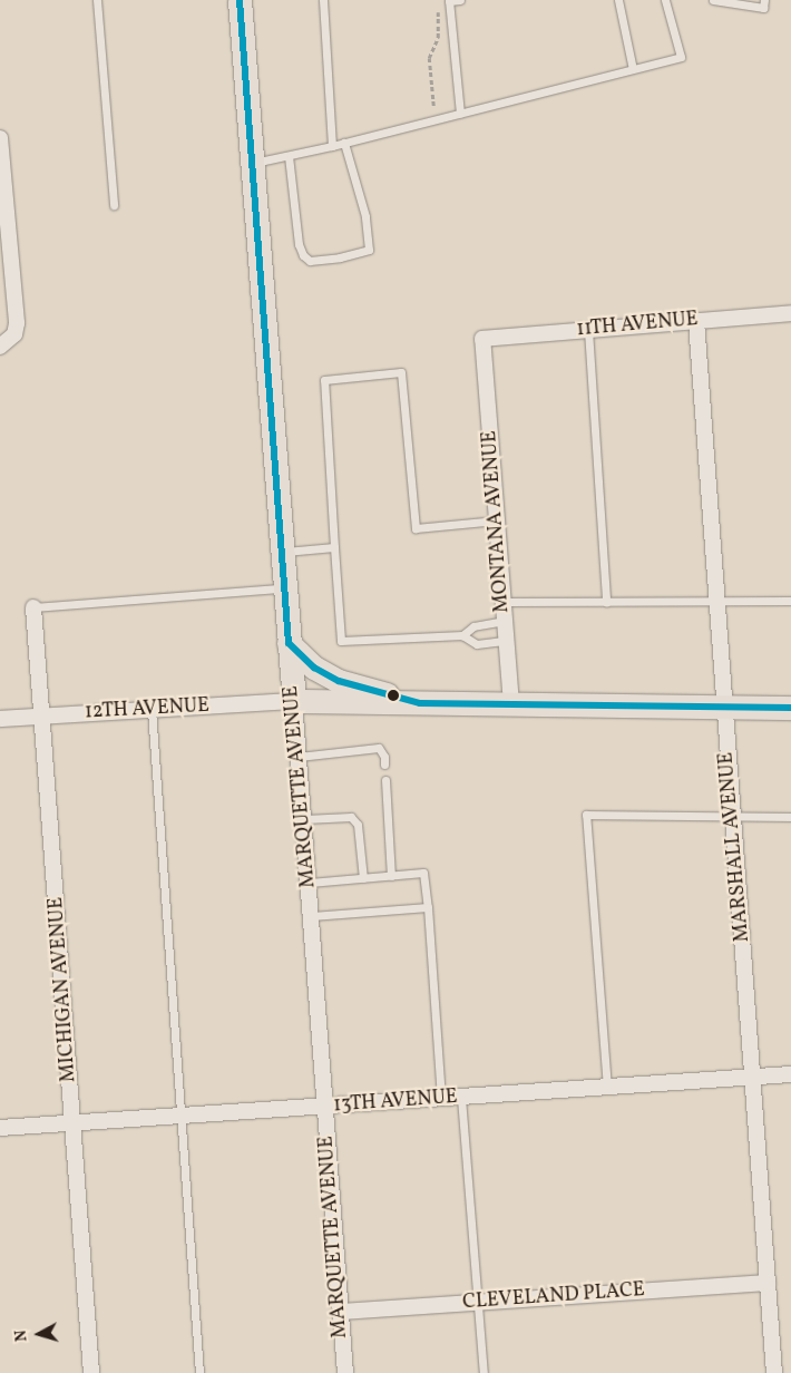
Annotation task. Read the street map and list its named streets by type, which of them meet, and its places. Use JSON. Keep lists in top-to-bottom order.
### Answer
{
  "streets": {
    "main road": ["MARQUETTE AVENUE"],
    "street": [
      "11TH AVENUE",
      "MONTANA AVENUE",
      "12TH AVENUE",
      "MARSHALL AVENUE",
      "MICHIGAN AVENUE",
      "13TH AVENUE",
      "CLEVELAND PLACE"
    ]
  },
  "crossings": [
    ["11TH AVENUE", "MONTANA AVENUE"],
    ["11TH AVENUE", "MARSHALL AVENUE"],
    ["12TH AVENUE", "MARQUETTE AVENUE"],
    ["12TH AVENUE", "MICHIGAN AVENUE"],
    ["MARQUETTE AVENUE", "13TH AVENUE"],
    ["MARQUETTE AVENUE", "CLEVELAND PLACE"],
    ["MARSHALL AVENUE", "13TH AVENUE"],
    ["MARSHALL AVENUE", "CLEVELAND PLACE"],
    ["MICHIGAN AVENUE", "13TH AVENUE"]
  ],
  "north": "left"
}
